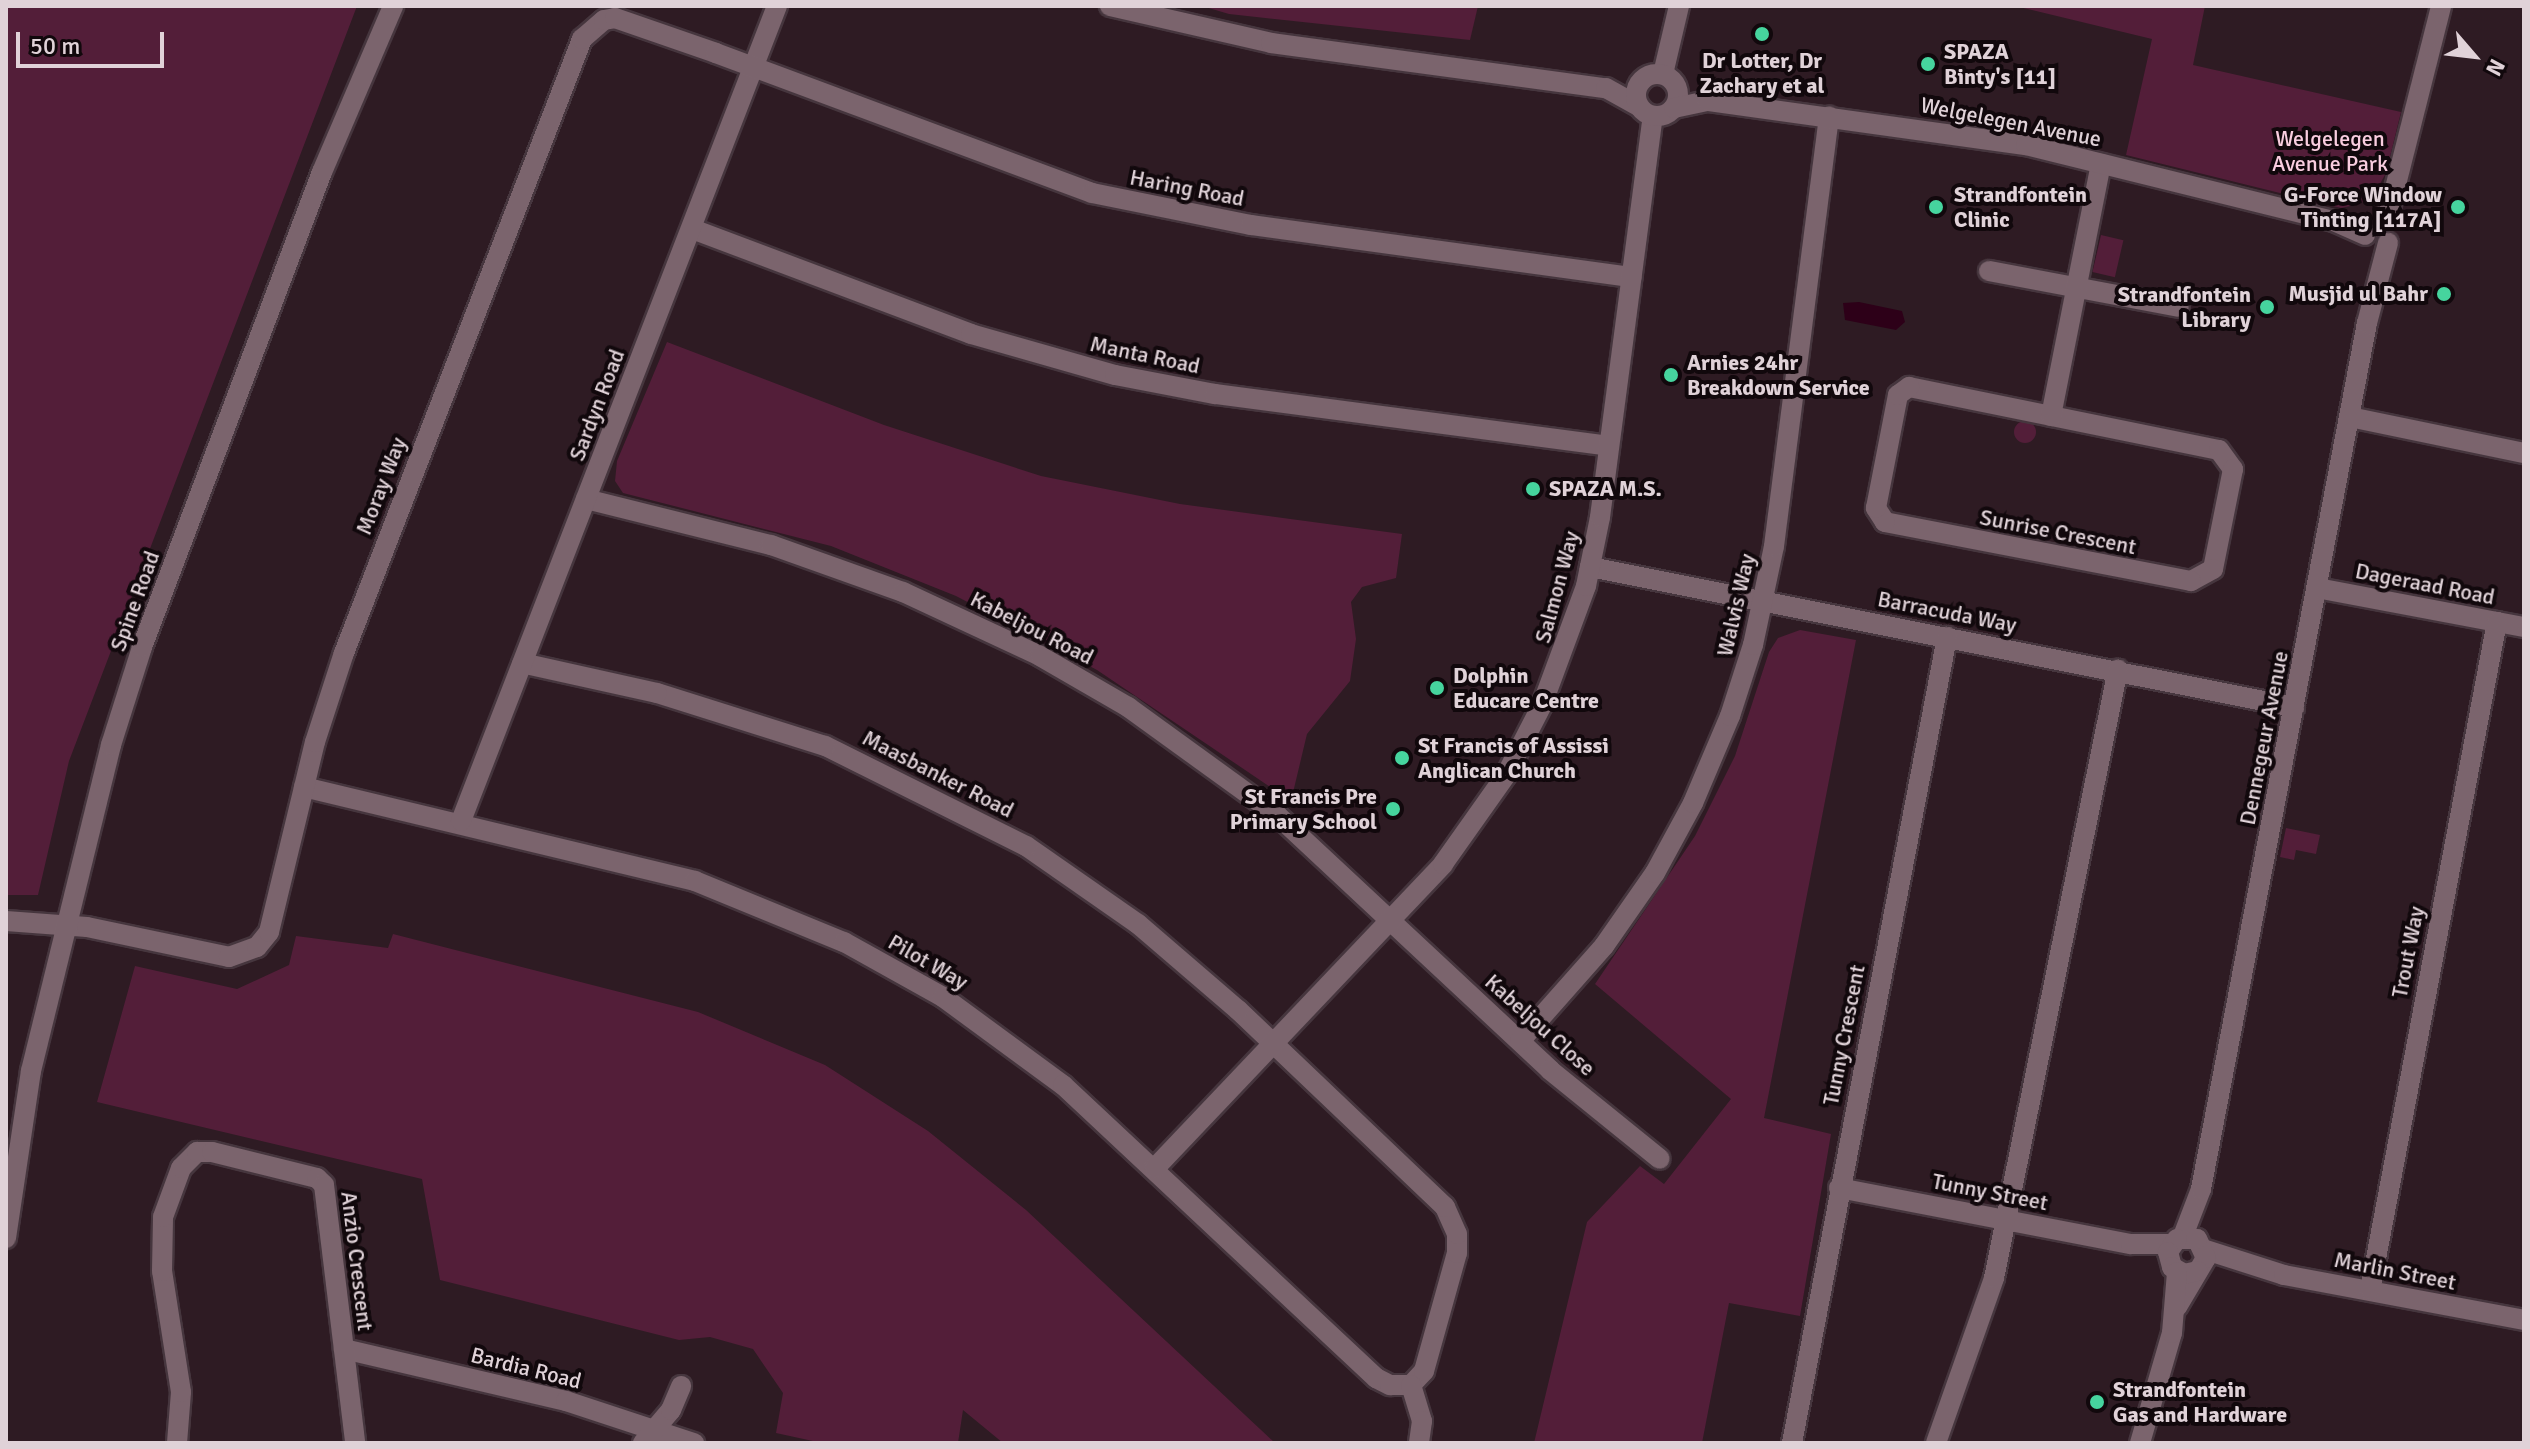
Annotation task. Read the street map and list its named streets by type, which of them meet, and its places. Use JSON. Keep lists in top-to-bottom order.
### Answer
{
  "streets": {
    "street": [
      "Welgelegen Avenue",
      "Haring Road",
      "Manta Road",
      "Sardyn Road",
      "Moray Way",
      "Sunrise Crescent",
      "Dageraad Road",
      "Salmon Way",
      "Spine Road",
      "Walvis Way",
      "Barracuda Way",
      "Kabeljou Road",
      "Dennegeur Avenue",
      "Maasbanker Road",
      "Trout Way",
      "Pilot Way",
      "Kabeljou Close",
      "Tunny Crescent",
      "Tunny Street",
      "Anzio Crescent",
      "Marlin Street",
      "Bardia Road"
    ]
  },
  "crossings": [
    ["Welgelegen Avenue", "Salmon Way"],
    ["Welgelegen Avenue", "Walvis Way"],
    ["Welgelegen Avenue", "Dennegeur Avenue"],
    ["Haring Road", "Sardyn Road"],
    ["Haring Road", "Moray Way"],
    ["Haring Road", "Salmon Way"],
    ["Manta Road", "Sardyn Road"],
    ["Manta Road", "Salmon Way"],
    ["Sardyn Road", "Moray Way"],
    ["Sardyn Road", "Kabeljou Road"],
    ["Sardyn Road", "Maasbanker Road"],
    ["Sardyn Road", "Pilot Way"],
    ["Moray Way", "Spine Road"],
    ["Moray Way", "Pilot Way"],
    ["Dageraad Road", "Dennegeur Avenue"],
    ["Dageraad Road", "Trout Way"],
    ["Salmon Way", "Barracuda Way"],
    ["Salmon Way", "Kabeljou Road"],
    ["Salmon Way", "Maasbanker Road"],
    ["Salmon Way", "Pilot Way"],
    ["Salmon Way", "Kabeljou Close"],
    ["Walvis Way", "Barracuda Way"],
    ["Walvis Way", "Kabeljou Close"],
    ["Barracuda Way", "Dennegeur Avenue"],
    ["Barracuda Way", "Tunny Crescent"],
    ["Kabeljou Road", "Kabeljou Close"],
    ["Dennegeur Avenue", "Tunny Street"],
    ["Dennegeur Avenue", "Marlin Street"],
    ["Trout Way", "Marlin Street"],
    ["Tunny Crescent", "Tunny Street"],
    ["Tunny Street", "Marlin Street"],
    ["Anzio Crescent", "Bardia Road"]
  ],
  "parks": ["Welgelegen Avenue Park"],
  "places": [
    "Dr Lotter, Dr Zachary et al",
    "SPAZA Binty's [11]",
    "Strandfontein Clinic",
    "G-Force Window Tinting [117A]",
    "Musjid ul Bahr",
    "Strandfontein Library",
    "Arnies 24hr Breakdown Service",
    "SPAZA M.S.",
    "Dolphin Educare Centre",
    "St Francis of Assissi Anglican Church",
    "St Francis Pre Primary School",
    "Strandfontein Gas and Hardware"
  ],
  "scale_bar": "50 m",
  "north": "bottom right"
}
